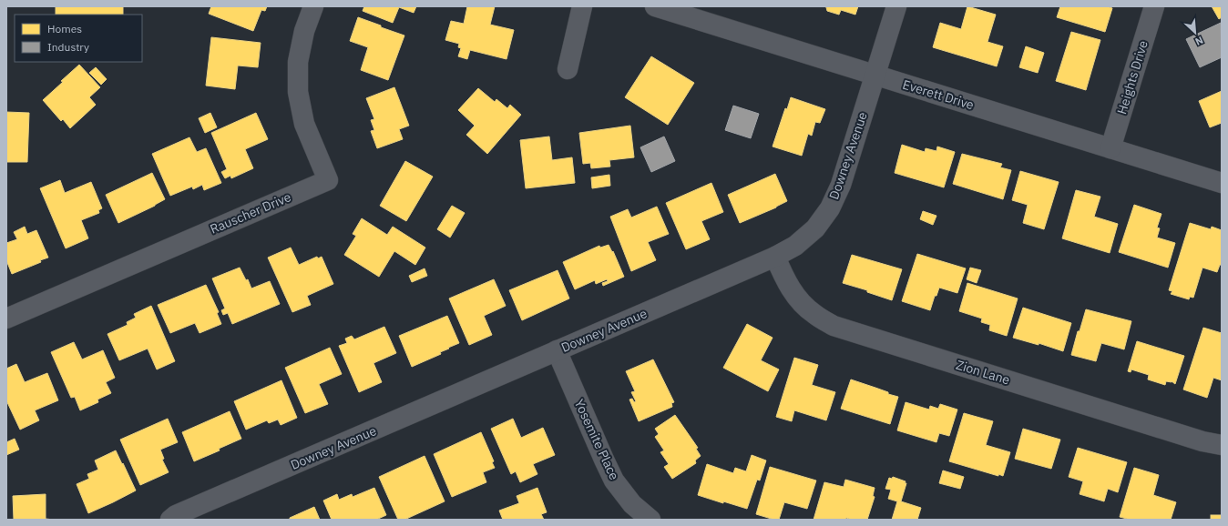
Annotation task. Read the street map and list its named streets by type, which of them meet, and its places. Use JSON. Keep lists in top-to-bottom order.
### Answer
{
  "streets": {
    "street": [
      "Heights Drive",
      "Everett Drive",
      "Downey Avenue",
      "Rauscher Drive",
      "Zion Lane",
      "Yosemite Place"
    ]
  },
  "crossings": [
    ["Heights Drive", "Everett Drive"],
    ["Everett Drive", "Downey Avenue"],
    ["Downey Avenue", "Zion Lane"],
    ["Downey Avenue", "Yosemite Place"]
  ],
  "legend": ["Homes", "Industry"],
  "north": "bottom right"
}
